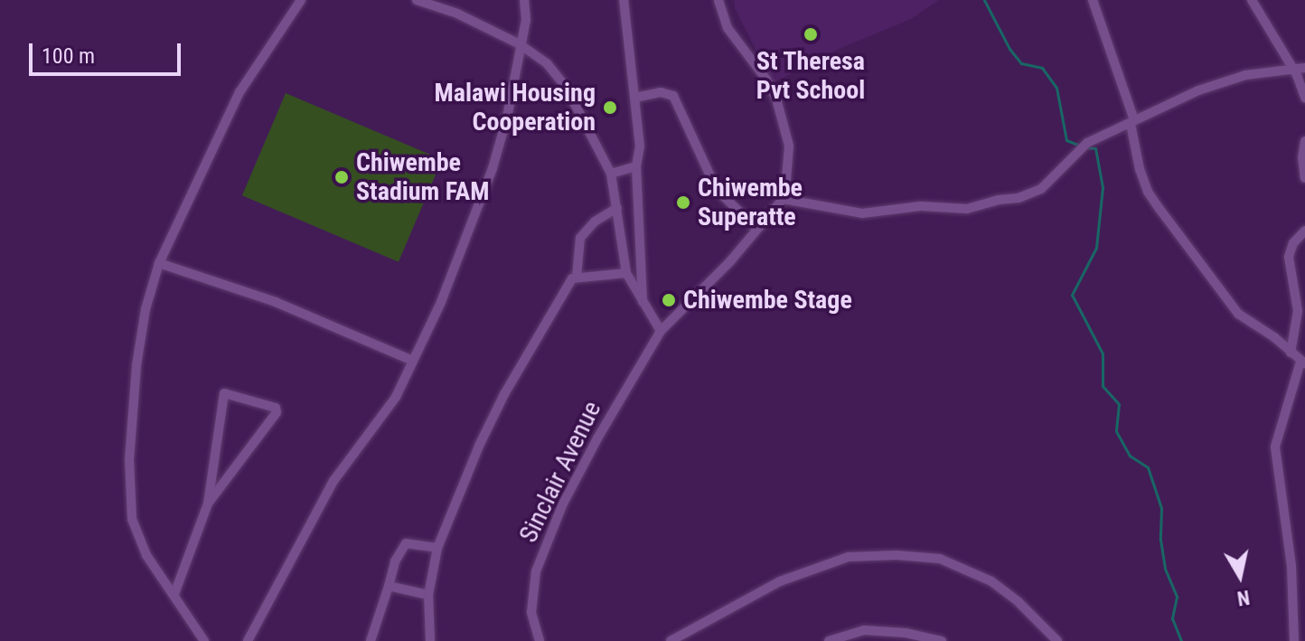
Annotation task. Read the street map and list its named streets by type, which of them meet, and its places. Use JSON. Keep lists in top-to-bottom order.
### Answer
{
  "streets": {
    "street": ["Sinclair Avenue"]
  },
  "places": [
    "St Theresa Pvt School",
    "Malawi Housing Cooperation",
    "Chiwembe Stadium FAM",
    "Chiwembe Superatte",
    "Chiwembe Stage"
  ],
  "scale_bar": "100 m",
  "north": "bottom"
}
